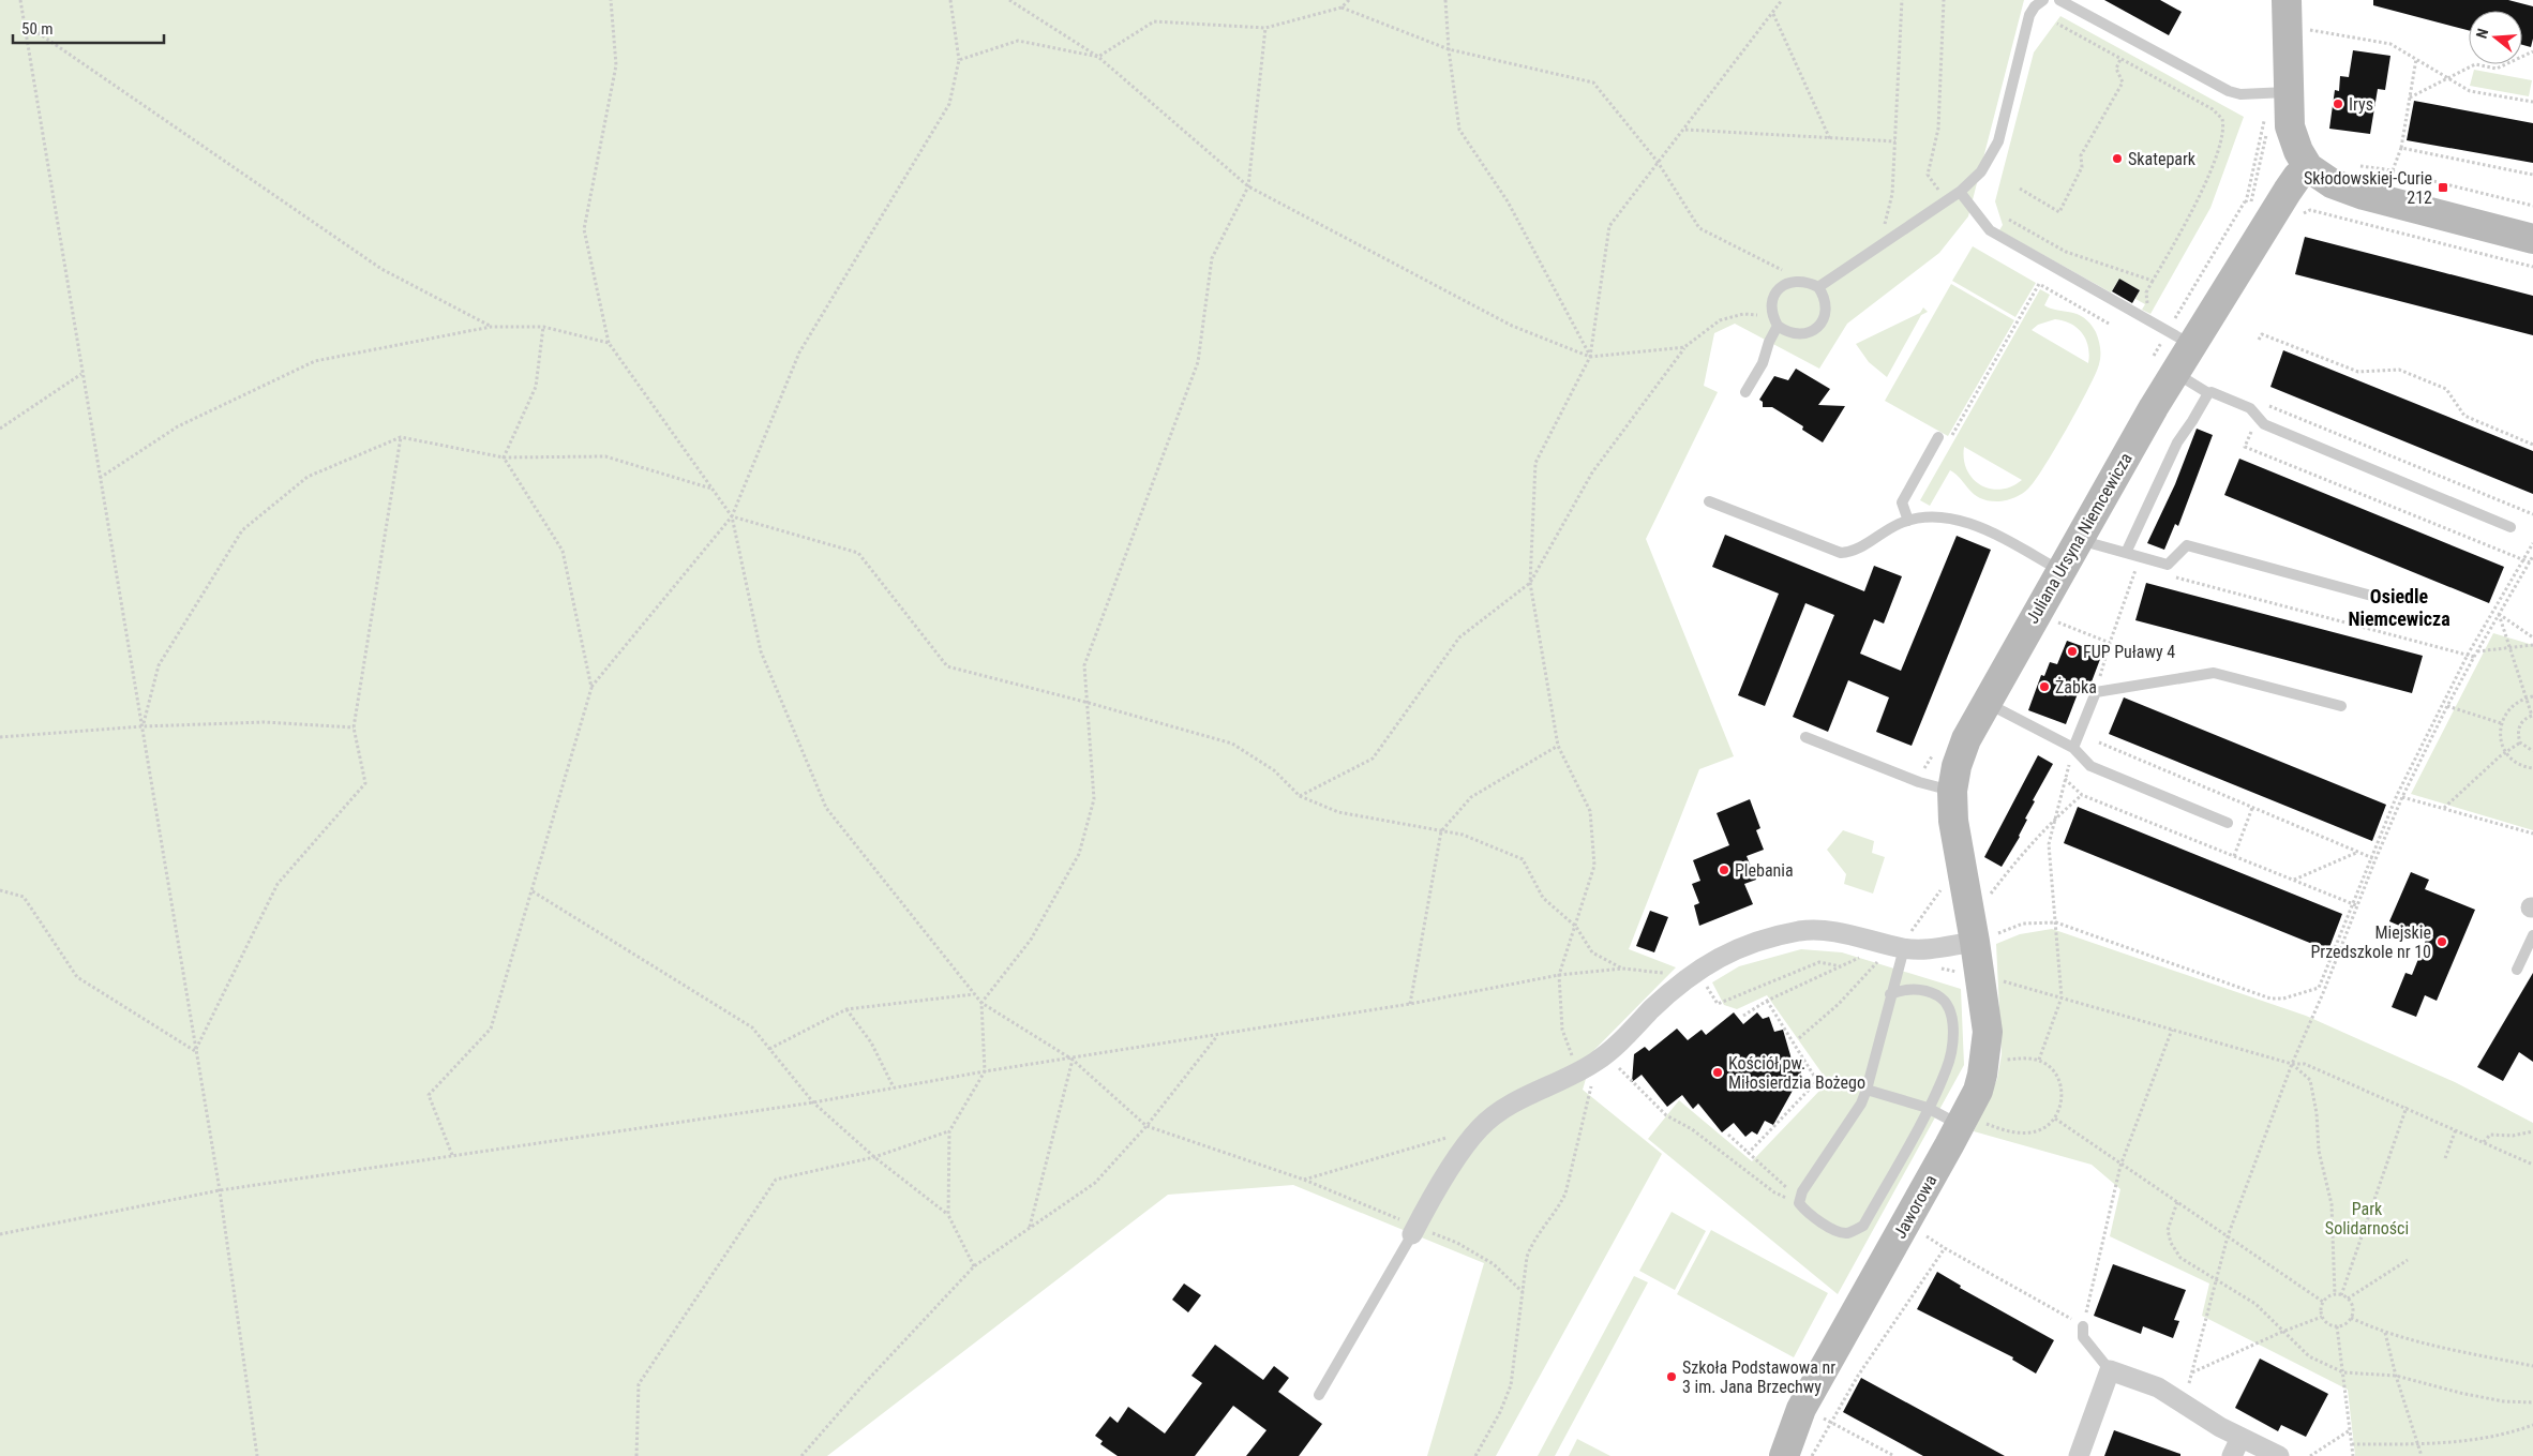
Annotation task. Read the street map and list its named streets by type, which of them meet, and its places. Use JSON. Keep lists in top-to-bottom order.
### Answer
{
  "streets": {
    "street": ["Juliana Ursyna Niemcewicza", "Jaworowa"]
  },
  "crossings": [
    ["Juliana Ursyna Niemcewicza", "Jaworowa"]
  ],
  "districts": ["Osiedle Niemcewicza"],
  "parks": ["Park Solidarności"],
  "places": {
    "other": [
      "Irys",
      "Skatepark",
      "FUP Puławy 4",
      "Żabka",
      "Plebania",
      "Miejskie Przedszkole nr 10",
      "Kościół pw. Miłosierdzia Bożego",
      "Szkoła Podstawowa nr 3 im. Jana Brzechwy"
    ],
    "transit": ["Skłodowskiej-Curie 212"]
  },
  "scale_bar": "50 m",
  "north": "left"
}
